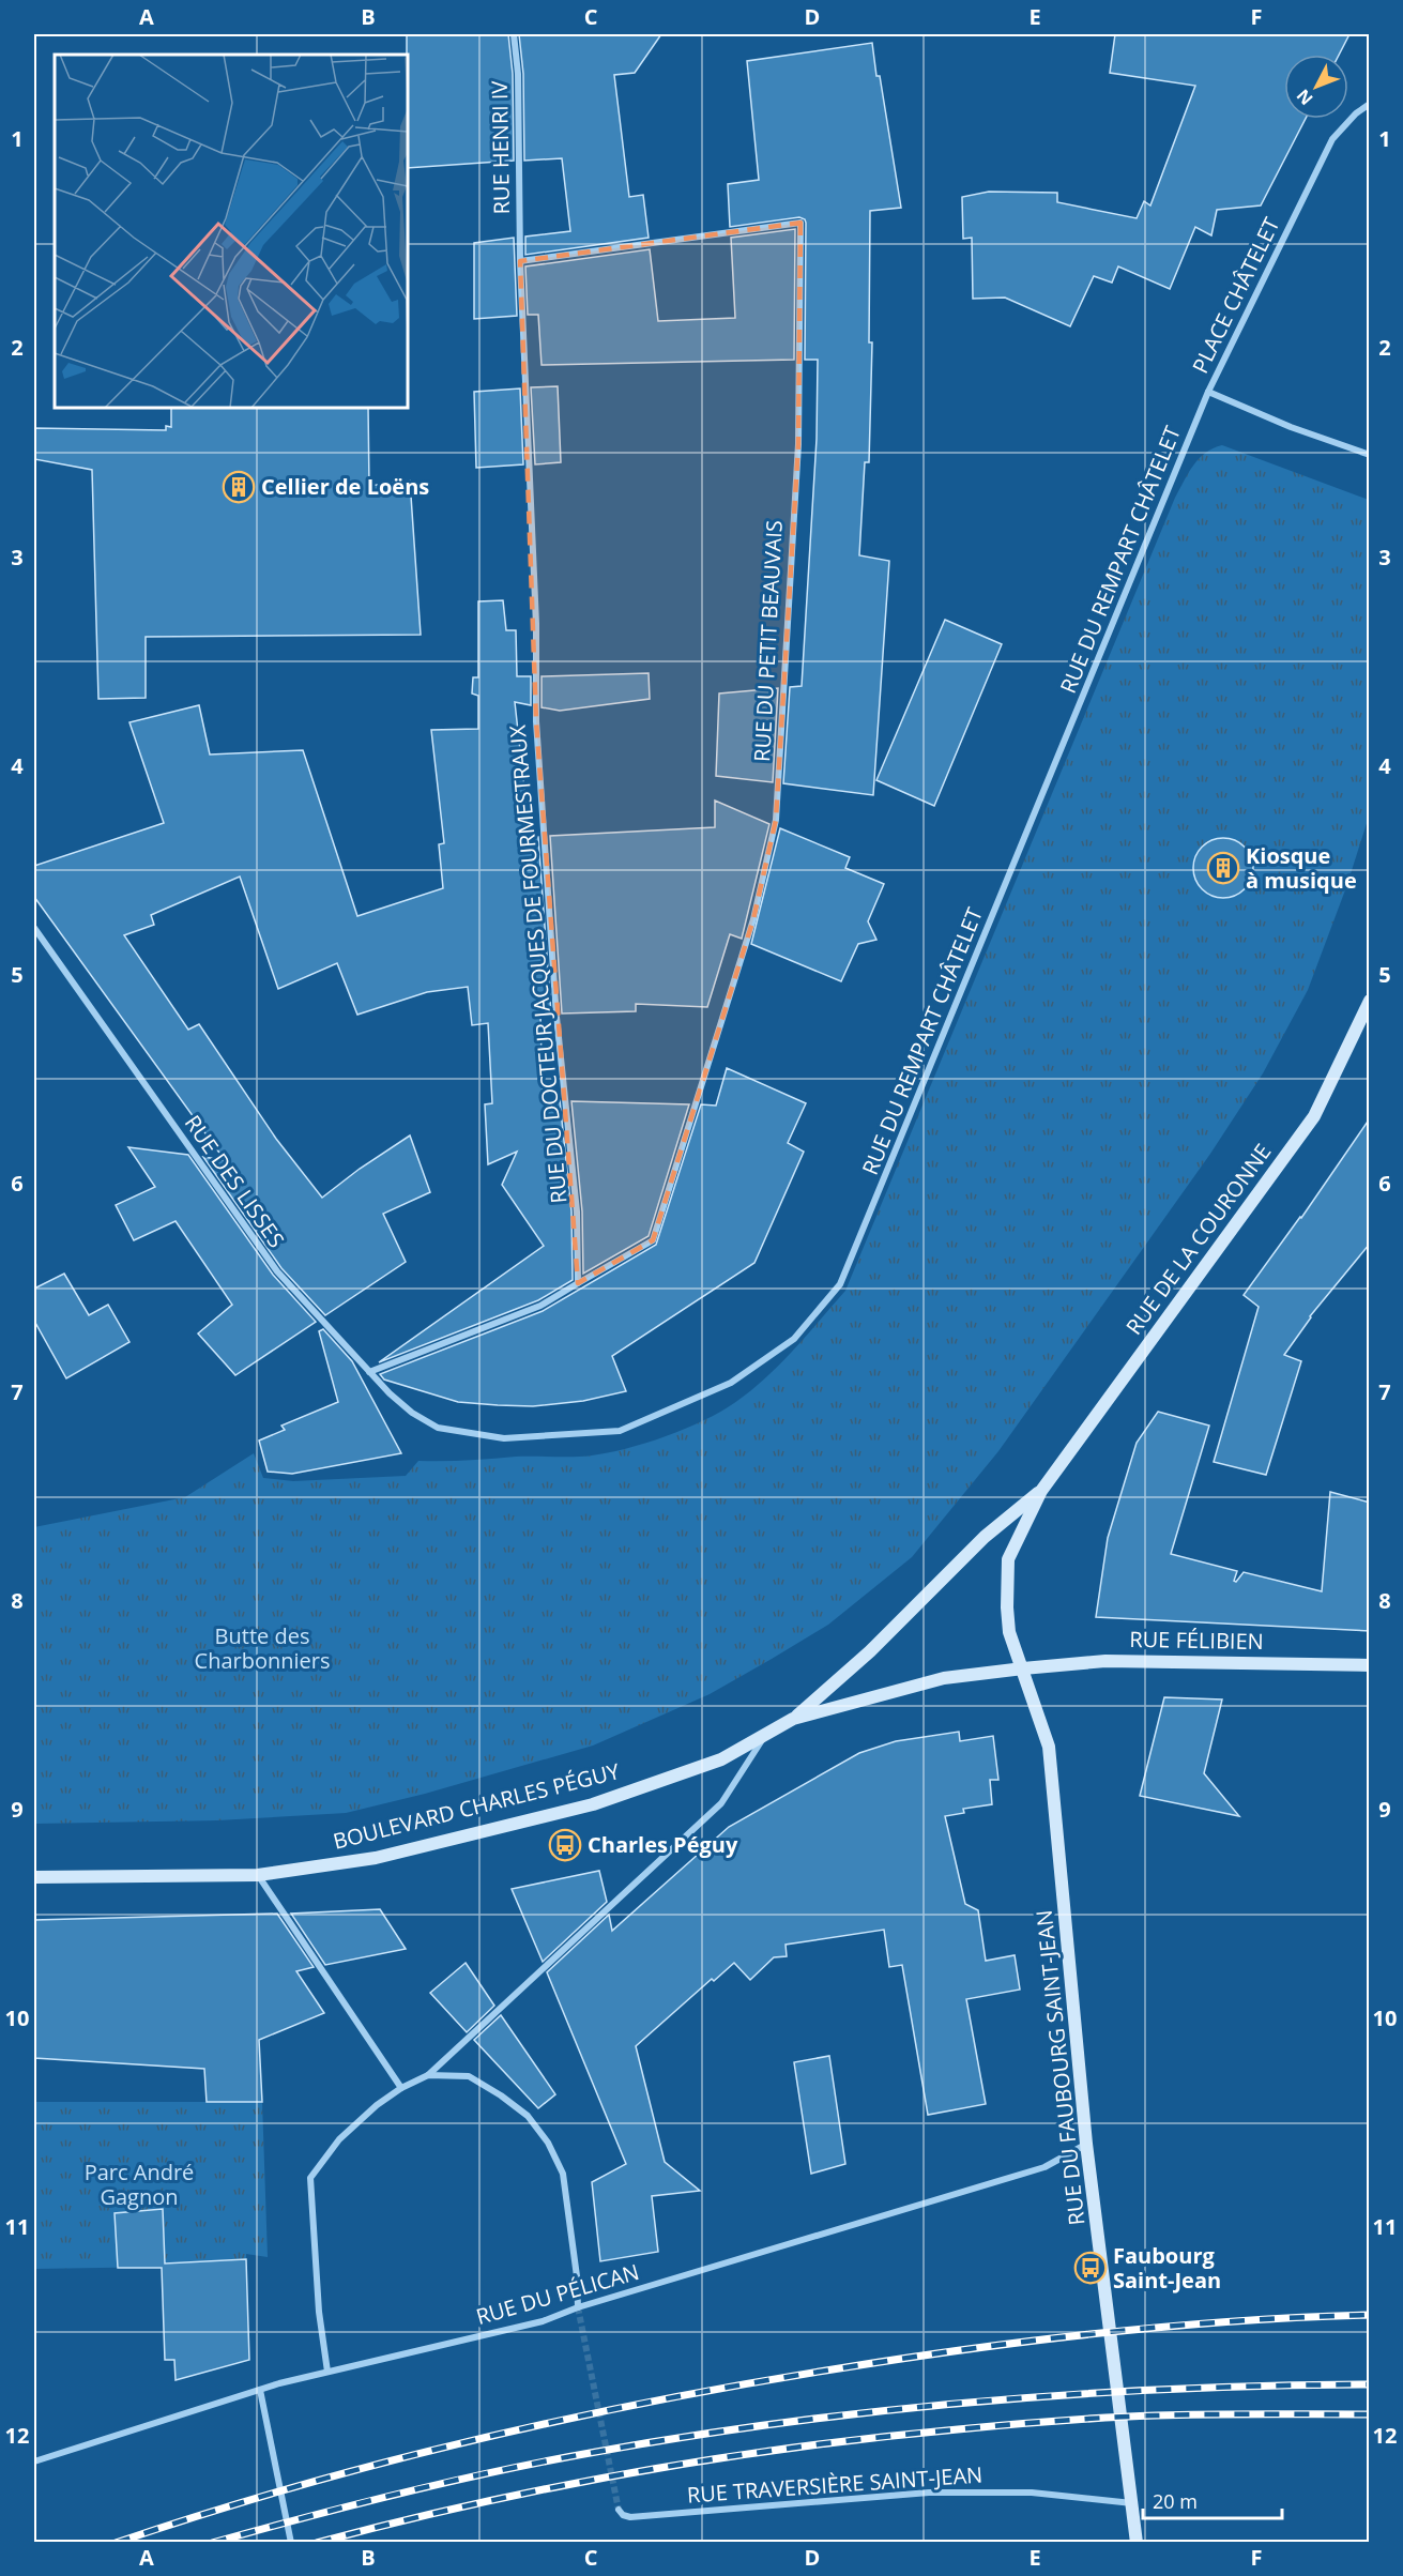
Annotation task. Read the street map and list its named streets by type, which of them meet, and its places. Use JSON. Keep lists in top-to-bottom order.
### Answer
{
  "streets": {
    "main road": [
      "RUE DE LA COURONNE",
      "RUE FÉLIBIEN",
      "BOULEVARD CHARLES PÉGUY",
      "RUE DU FAUBOURG SAINT-JEAN"
    ],
    "street": [
      "RUE HENRI IV",
      "PLACE CHÂTELET",
      "RUE DU REMPART CHÂTELET",
      "RUE DU PETIT BEAUVAIS",
      "RUE DU DOCTEUR JACQUES DE FOURMESTRAUX",
      "RUE DES LISSES",
      "RUE DU PÉLICAN",
      "RUE TRAVERSIÈRE SAINT-JEAN"
    ]
  },
  "crossings": [
    ["RUE HENRI IV", "RUE DU PETIT BEAUVAIS"],
    ["RUE HENRI IV", "RUE DU DOCTEUR JACQUES DE FOURMESTRAUX"],
    ["PLACE CHÂTELET", "RUE DU REMPART CHÂTELET"],
    ["RUE DU REMPART CHÂTELET", "RUE DES LISSES"],
    ["RUE DU PETIT BEAUVAIS", "RUE DU DOCTEUR JACQUES DE FOURMESTRAUX"],
    ["RUE DE LA COURONNE", "RUE FÉLIBIEN"],
    ["RUE DE LA COURONNE", "BOULEVARD CHARLES PÉGUY"],
    ["RUE DE LA COURONNE", "RUE DU FAUBOURG SAINT-JEAN"],
    ["RUE FÉLIBIEN", "BOULEVARD CHARLES PÉGUY"],
    ["RUE FÉLIBIEN", "RUE DU FAUBOURG SAINT-JEAN"],
    ["BOULEVARD CHARLES PÉGUY", "RUE DU FAUBOURG SAINT-JEAN"],
    ["RUE DU FAUBOURG SAINT-JEAN", "RUE DU PÉLICAN"],
    ["RUE DU FAUBOURG SAINT-JEAN", "RUE TRAVERSIÈRE SAINT-JEAN"]
  ],
  "parks": ["Butte des Charbonniers", "Parc André Gagnon"],
  "places": {
    "building": ["Cellier de Loëns", "Kiosque à musique"],
    "bus stop": ["Charles Péguy", "Faubourg Saint-Jean"]
  },
  "scale_bar": "20 m",
  "north": "bottom left",
  "grid": {
    "columns": [
      "A",
      "B",
      "C",
      "D",
      "E",
      "F"
    ],
    "rows": [
      "1",
      "2",
      "3",
      "4",
      "5",
      "6",
      "7",
      "8",
      "9",
      "10",
      "11",
      "12"
    ]
  }
}
